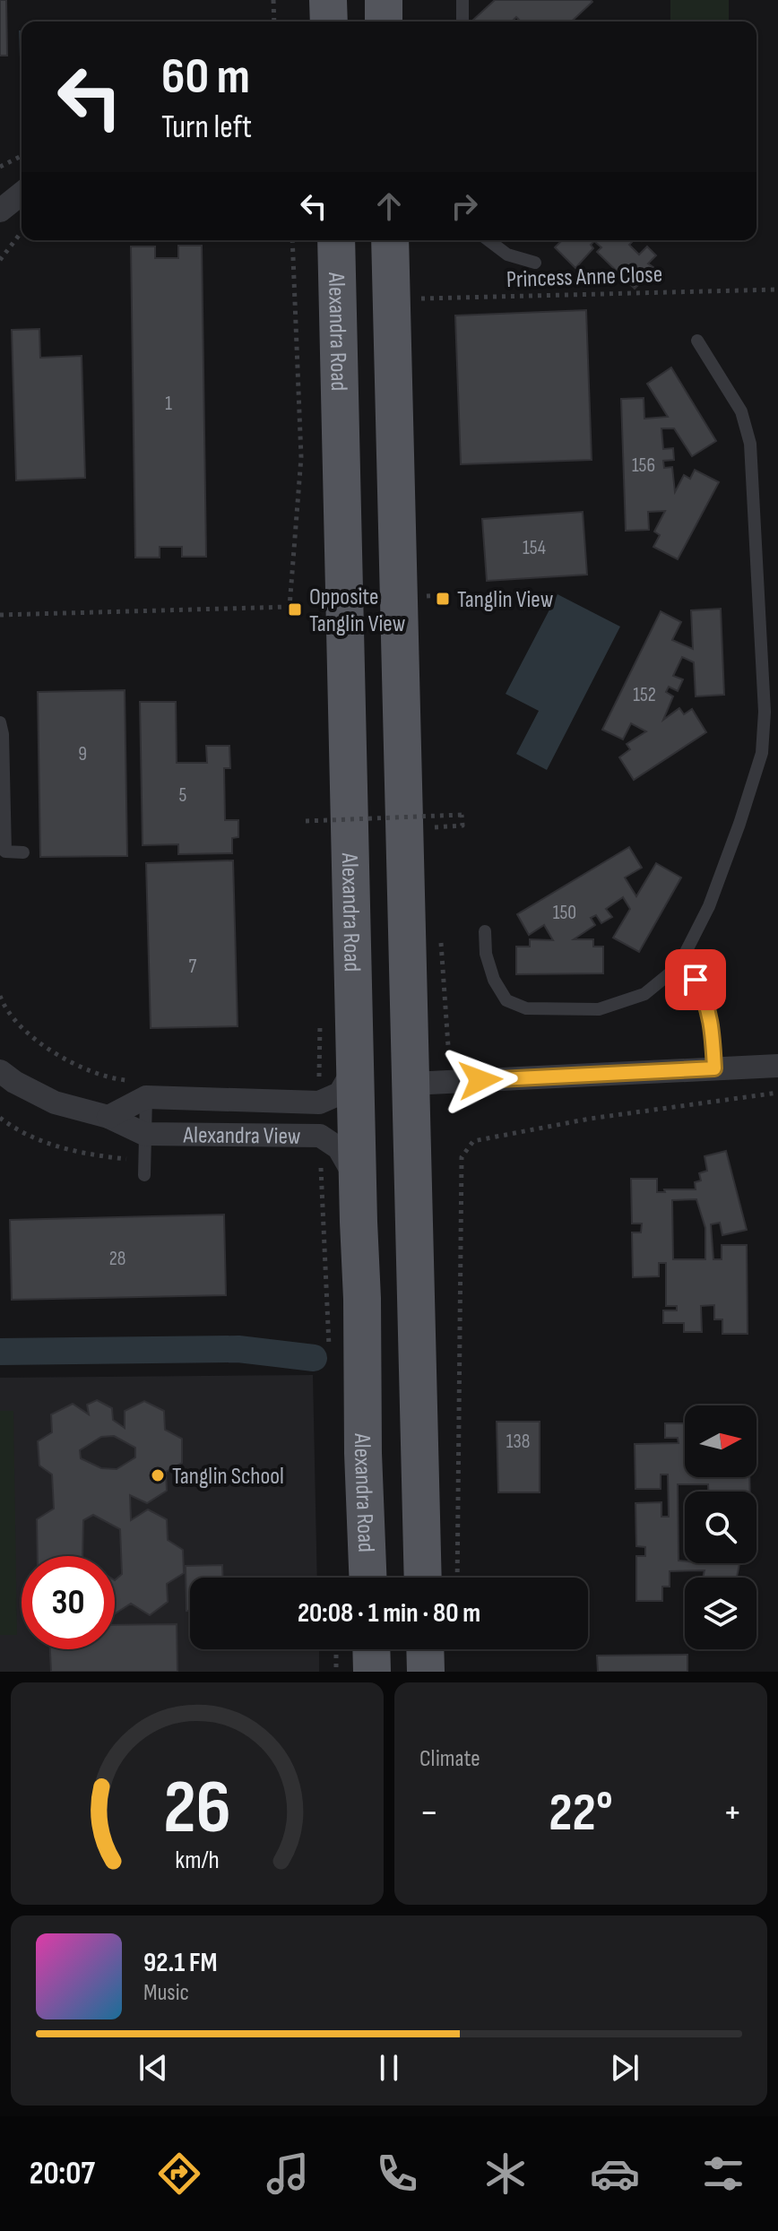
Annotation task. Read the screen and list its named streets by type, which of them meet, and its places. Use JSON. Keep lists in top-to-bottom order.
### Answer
{
  "streets": {
    "main road": ["Alexandra Road"],
    "street": ["Alexandra View"],
    "path": ["Princess Anne Close"]
  },
  "crossings": [
    ["Alexandra Road", "Alexandra View"]
  ],
  "places": {
    "transit": ["Tanglin View", "Opposite Tanglin View"],
    "other": ["Tanglin School"]
  },
  "house_numbers": [
    "1",
    "156",
    "154",
    "152",
    "9",
    "5",
    "150",
    "7",
    "28",
    "138"
  ],
  "north": "right",
  "page": {
    "turn": ["60 m", "Turn left"],
    "limit": "30",
    "trip": "20:08 · 1 min · 80 m",
    "tile": "Climate",
    "heat": ["−", "22°", "+"],
    "song": ["92.1 FM", "Music"],
    "tabs": "20:07",
    "gauge": ["26", "km/h"]
  }
}
